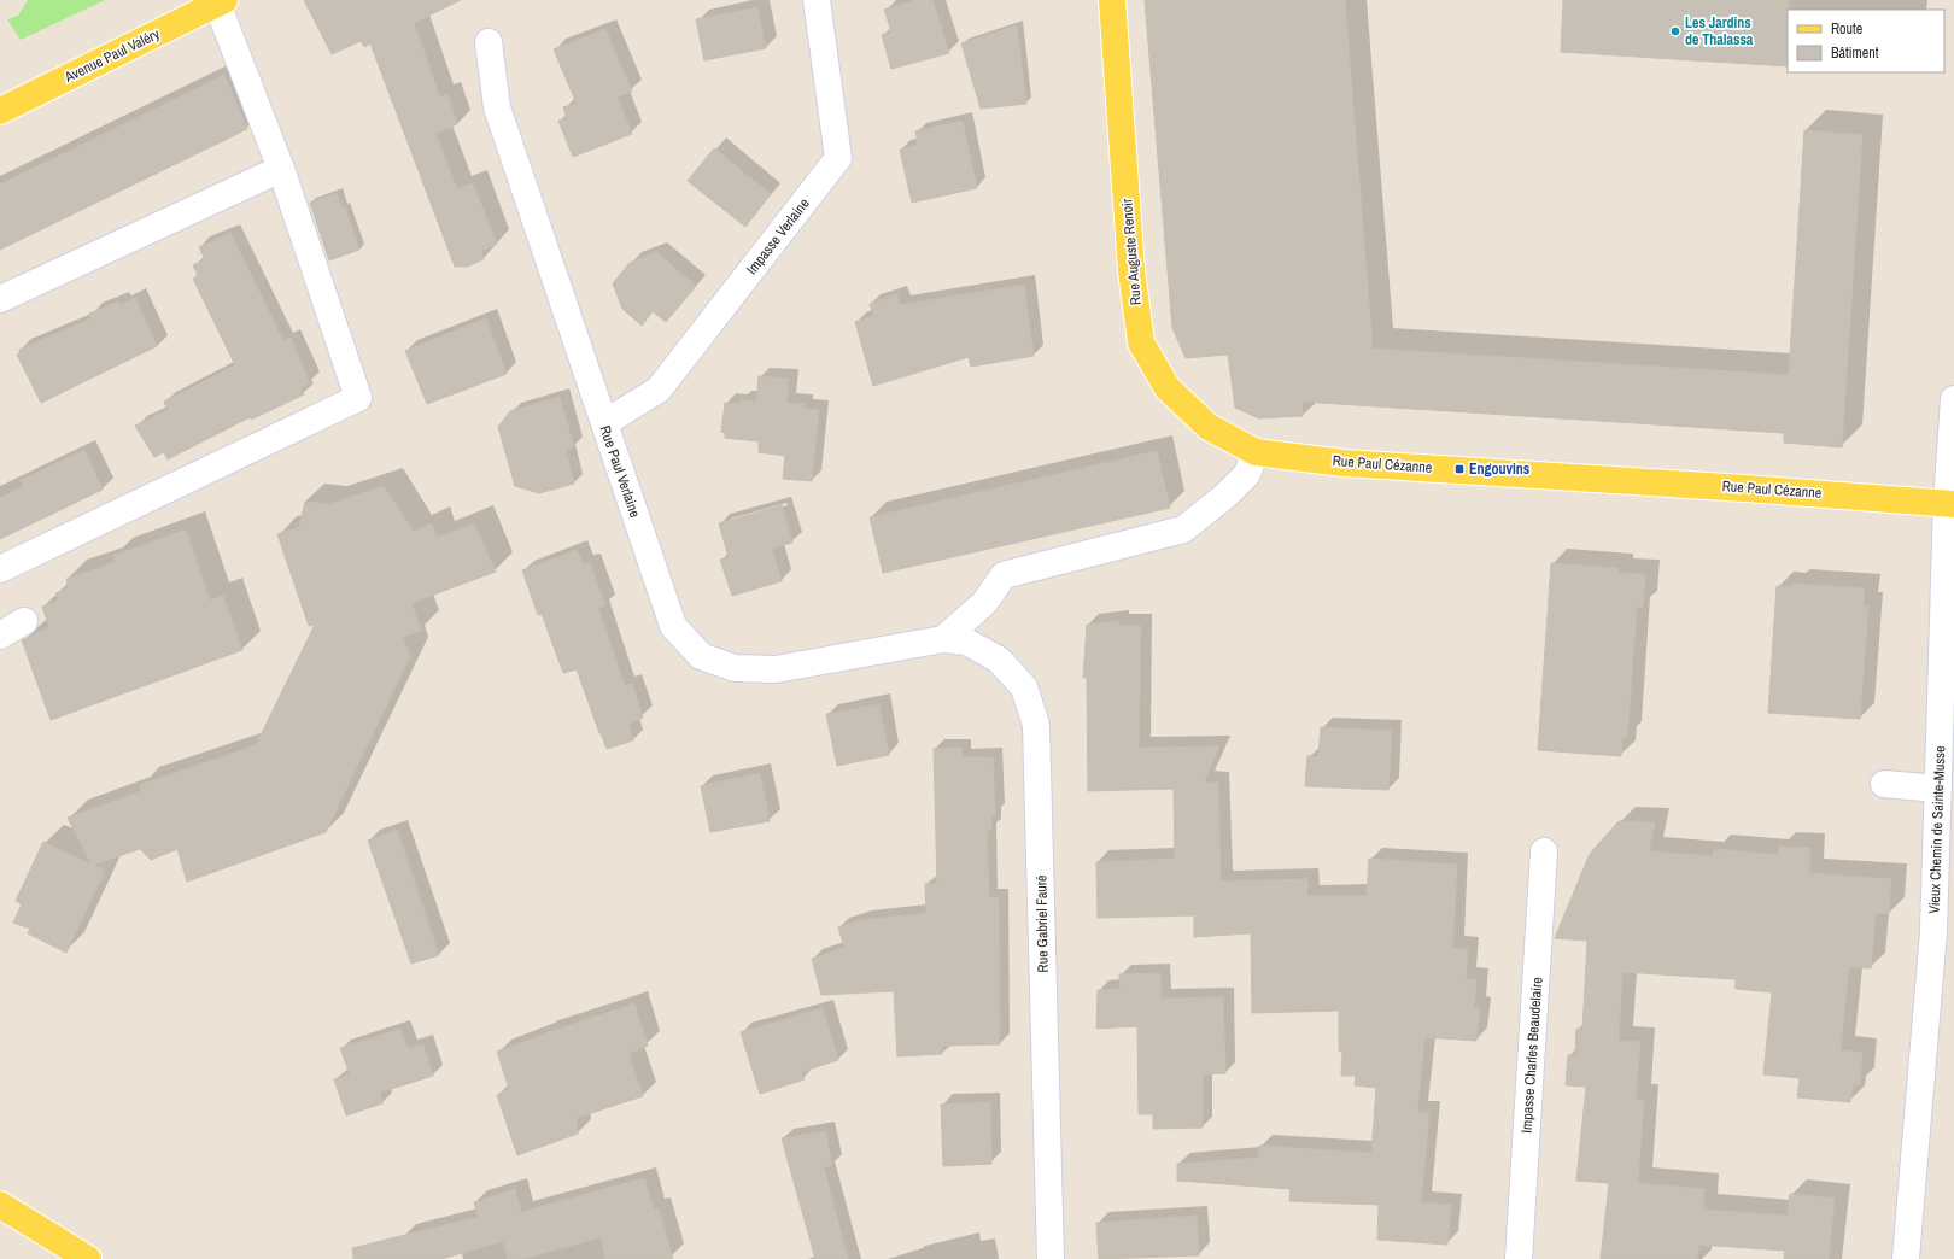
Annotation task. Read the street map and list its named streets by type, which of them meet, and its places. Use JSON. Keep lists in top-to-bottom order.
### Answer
{
  "streets": {
    "main road": ["Avenue Paul Valéry", "Rue Auguste Renoir", "Rue Paul Cézanne"],
    "street": [
      "Impasse Verlaine",
      "Rue Paul Verlaine",
      "Vieux Chemin de Sainte-Musse",
      "Rue Gabriel Fauré",
      "Impasse Charles Beaudelaire"
    ]
  },
  "crossings": [
    ["Impasse Verlaine", "Rue Paul Verlaine"],
    ["Rue Auguste Renoir", "Rue Paul Cézanne"],
    ["Rue Paul Cézanne", "Vieux Chemin de Sainte-Musse"],
    ["Rue Paul Verlaine", "Rue Gabriel Fauré"]
  ],
  "places": {
    "other": ["Les Jardins de Thalassa"],
    "transit": ["Engouvins"]
  },
  "legend": ["Route", "Bâtiment"]
}
